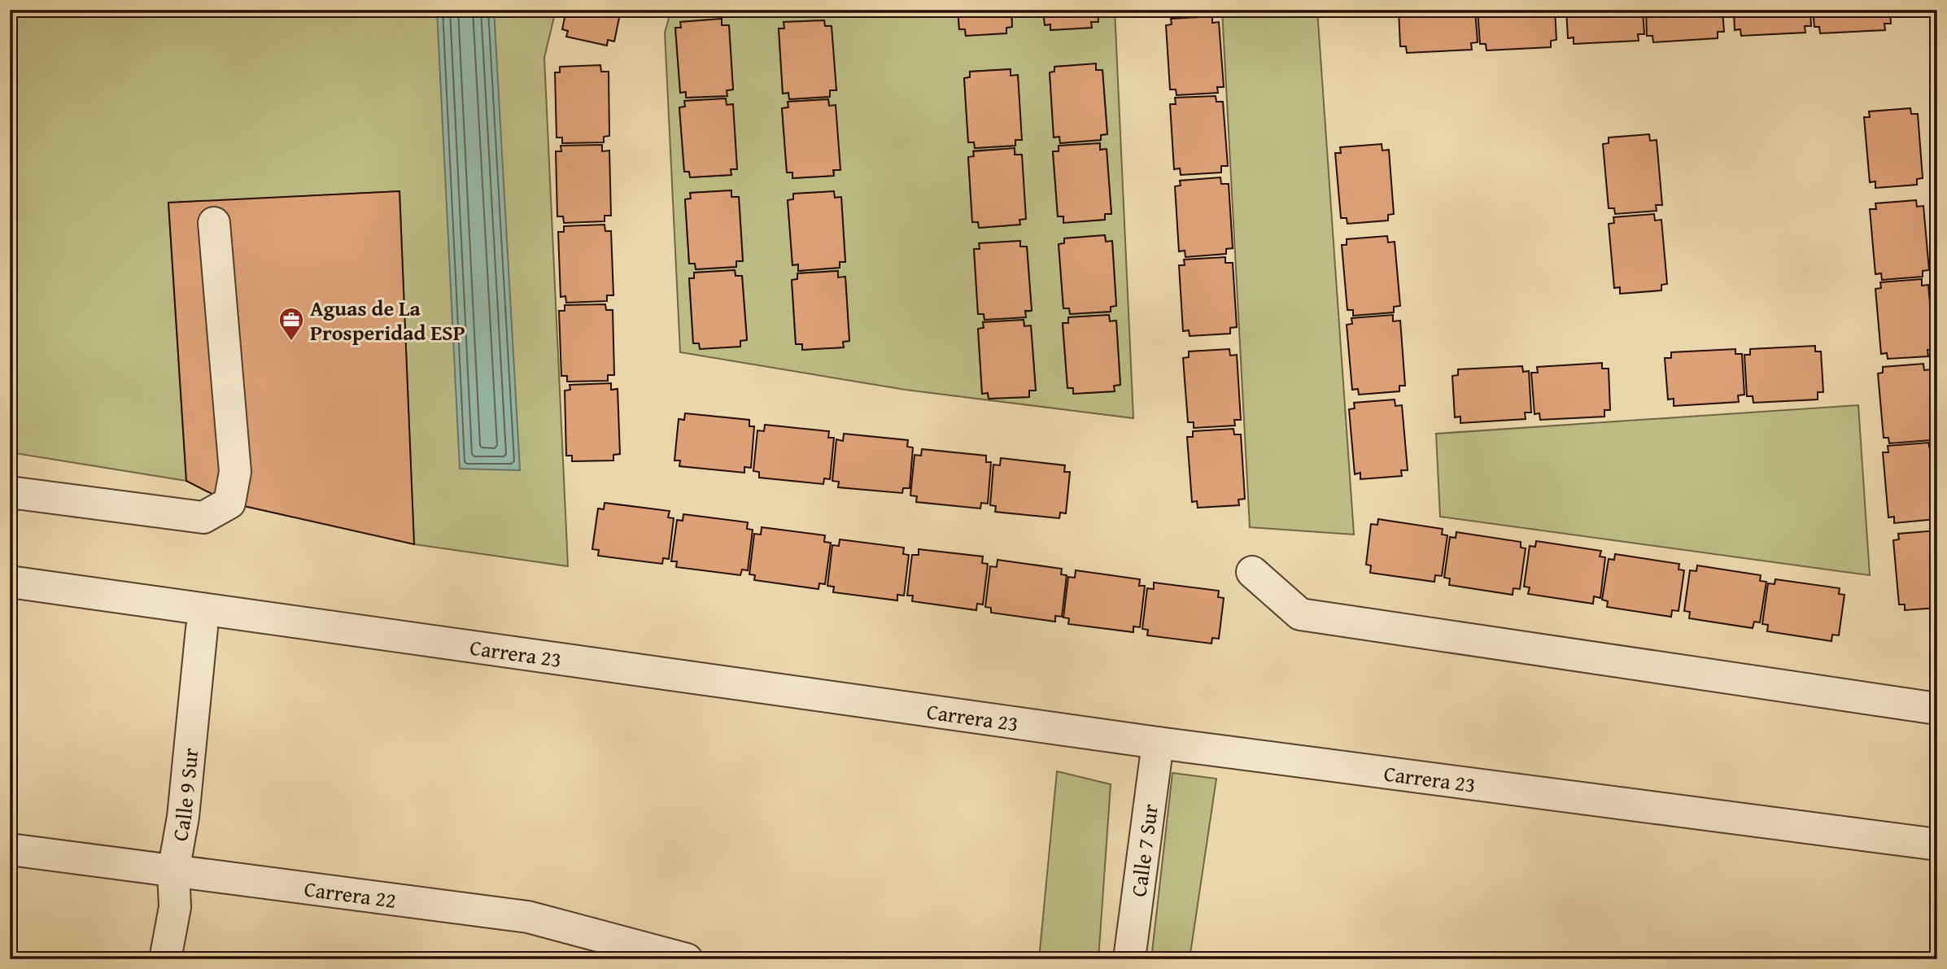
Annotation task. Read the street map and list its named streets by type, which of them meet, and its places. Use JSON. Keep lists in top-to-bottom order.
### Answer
{
  "streets": {
    "street": [
      "Carrera 23",
      "Calle 9 Sur",
      "Calle 7 Sur",
      "Carrera 22"
    ]
  },
  "crossings": [
    ["Carrera 23", "Calle 7 Sur"],
    ["Calle 9 Sur", "Carrera 22"]
  ],
  "places": {
    "office": ["Aguas de La Prosperidad ESP"]
  }
}
